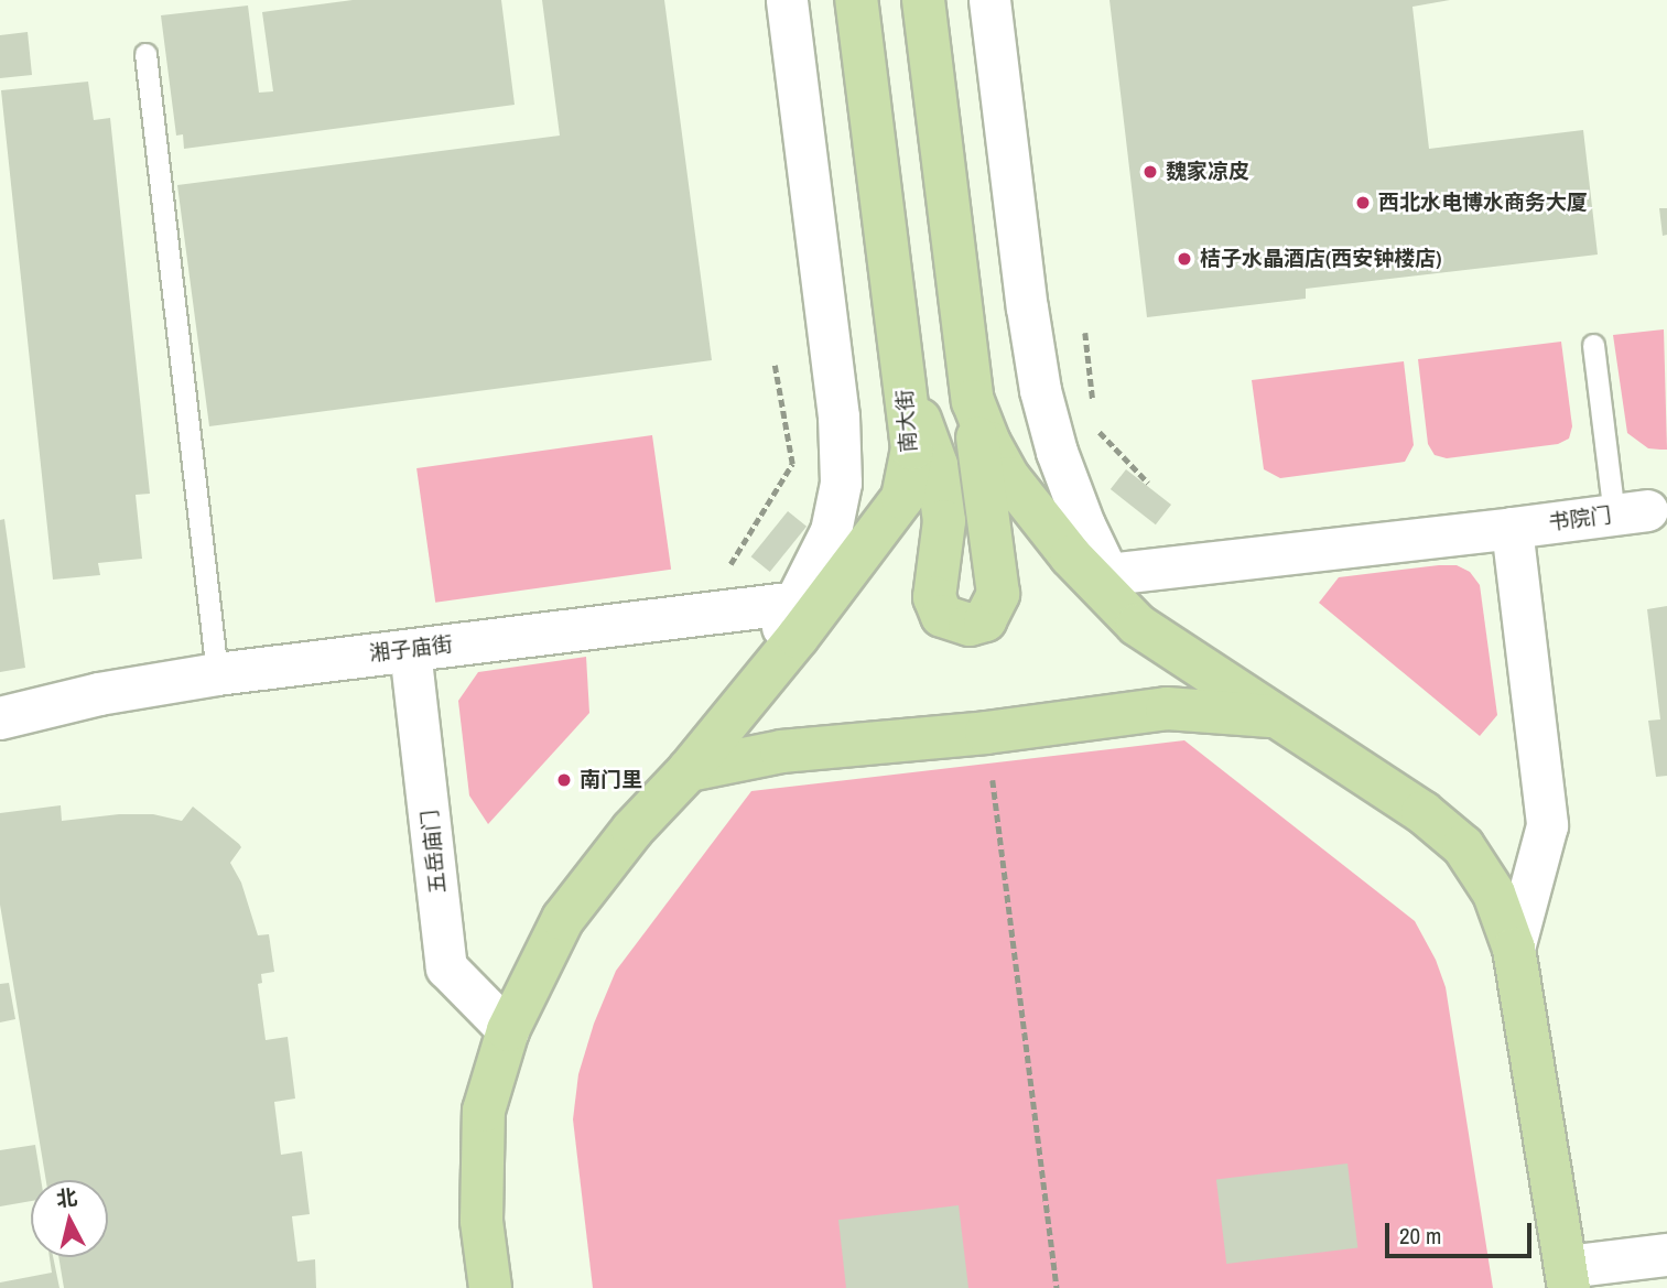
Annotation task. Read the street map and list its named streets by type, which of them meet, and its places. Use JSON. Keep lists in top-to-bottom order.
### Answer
{
  "streets": {
    "main road": ["南大街"],
    "street": ["书院门", "湘子庙街", "五岳庙门"]
  },
  "crossings": [
    ["南大街", "湘子庙街"],
    ["南大街", "五岳庙门"],
    ["湘子庙街", "五岳庙门"]
  ],
  "places": [
    "魏家凉皮",
    "西北水电博水商务大厦",
    "桔子水晶酒店(西安钟楼店)",
    "南门里"
  ],
  "scale_bar": "20 m",
  "north": "top"
}
